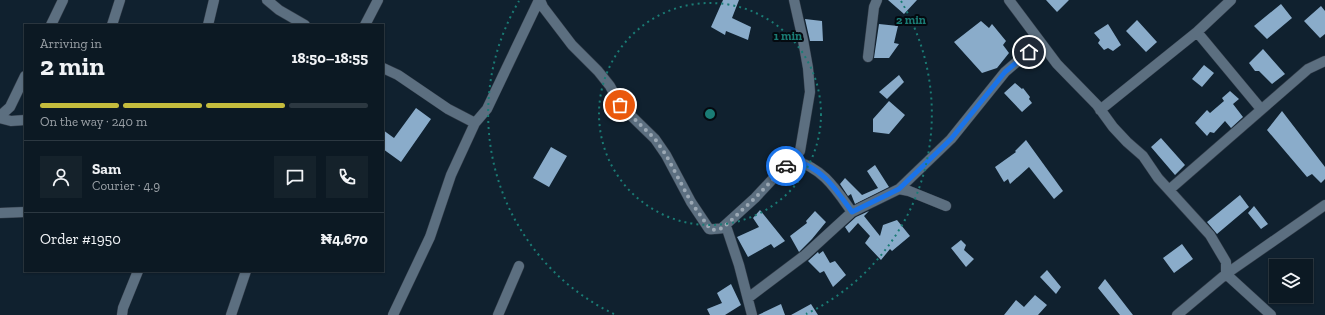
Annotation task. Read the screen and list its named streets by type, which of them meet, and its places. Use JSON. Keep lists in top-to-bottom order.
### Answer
{
  "page": {
    "heading": ["2 min", "Arriving in", "18:50–18:55"],
    "panel": [
      "Sam",
      "Courier · 4.9",
      "Order #1950",
      "₦4,670"
    ],
    "bar": "On the way · 240 m"
  },
  "rings": ["2 min", "1 min"]
}
